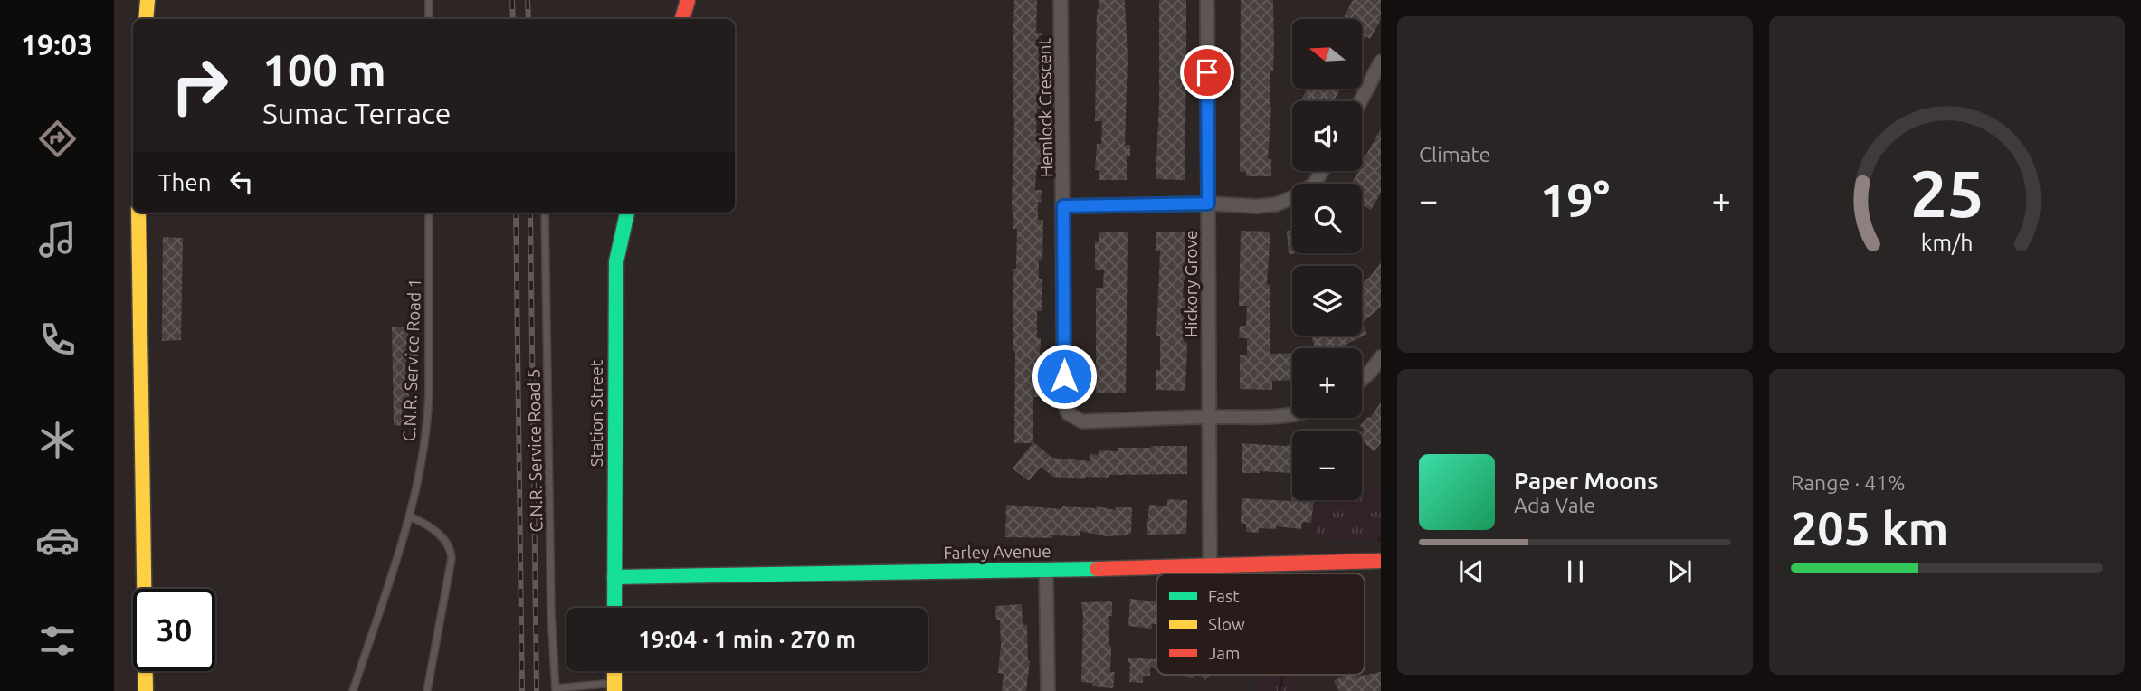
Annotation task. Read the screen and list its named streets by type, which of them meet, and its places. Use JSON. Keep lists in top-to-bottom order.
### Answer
{
  "streets": {
    "street": [
      "Hemlock Crescent",
      "Hickory Grove",
      "Station Street",
      "Farley Avenue"
    ],
    "lane": ["C.N.R. Service Road 1", "C.N.R. Service Road 5"]
  },
  "crossings": [
    ["Hemlock Crescent", "Hickory Grove"],
    ["Hickory Grove", "Farley Avenue"],
    ["Station Street", "Farley Avenue"]
  ],
  "legend": ["Fast", "Slow", "Jam"],
  "north": "left",
  "page": {
    "tabs": "19:03",
    "tile": [
      "Climate",
      ["Range · 41%", "205 km"]
    ],
    "map_buttons": ["+", "−"],
    "turn": ["100 m", "Sumac Terrace"],
    "then": "Then",
    "heat": ["−", "19°", "+"],
    "song": ["Paper Moons", "Ada Vale"],
    "limit": "30",
    "trip": "19:04 · 1 min · 270 m",
    "gauge": ["25", "km/h"]
  }
}
